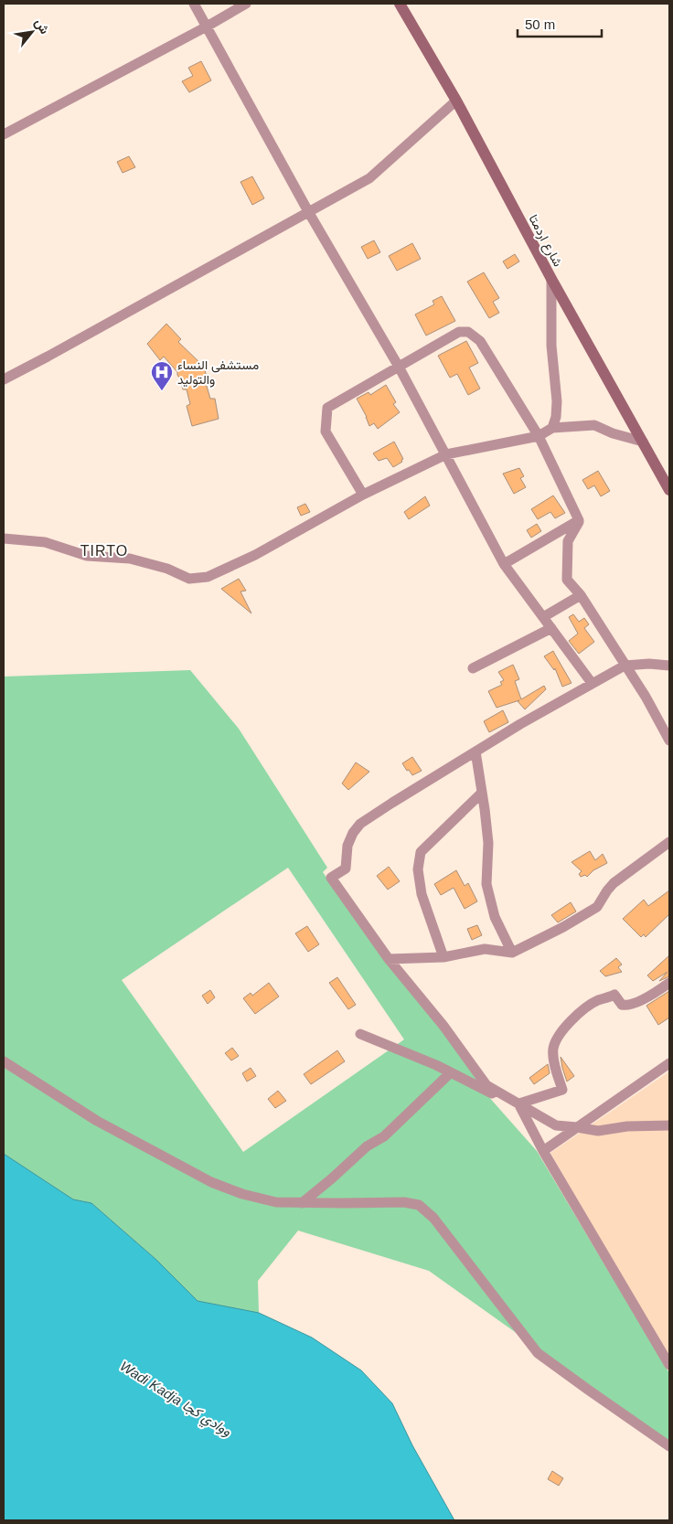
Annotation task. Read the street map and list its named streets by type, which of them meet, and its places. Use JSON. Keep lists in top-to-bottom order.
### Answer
{
  "streets": {
    "main road": ["شارع اردمتا"]
  },
  "districts": ["TIRTO"],
  "water": ["Wadi Kadja ووادي كجا"],
  "places": {
    "hospital": ["مستشفى النساء والتوليد"]
  },
  "scale_bar": "50 m",
  "north": "top right"
}
